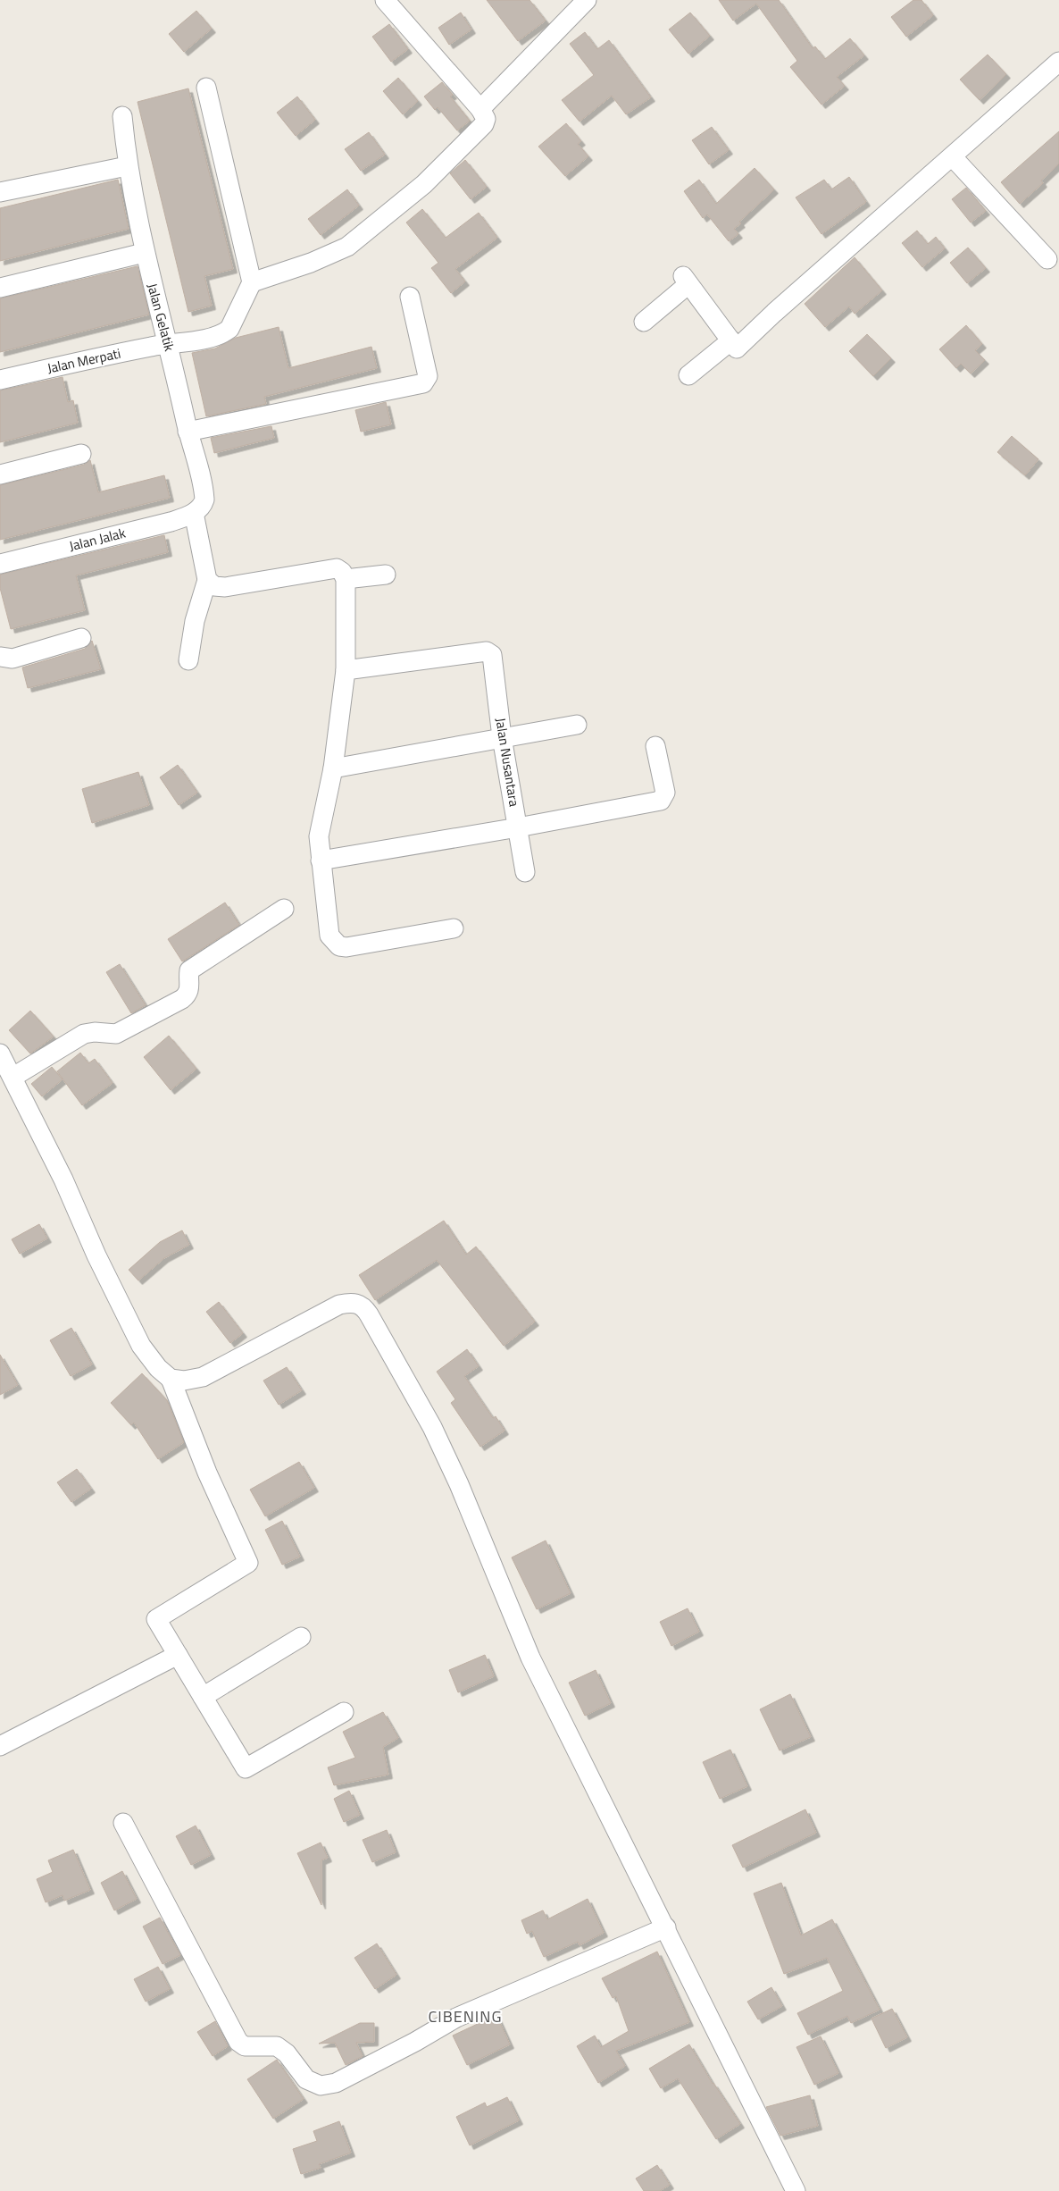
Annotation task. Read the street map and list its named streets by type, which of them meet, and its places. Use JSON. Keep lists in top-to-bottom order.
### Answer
{
  "streets": {
    "street": [
      "Jalan Gelatik",
      "Jalan Merpati",
      "Jalan Jalak",
      "Jalan Nusantara"
    ]
  },
  "crossings": [
    ["Jalan Gelatik", "Jalan Merpati"],
    ["Jalan Gelatik", "Jalan Jalak"]
  ],
  "districts": ["CIBENING"]
}
